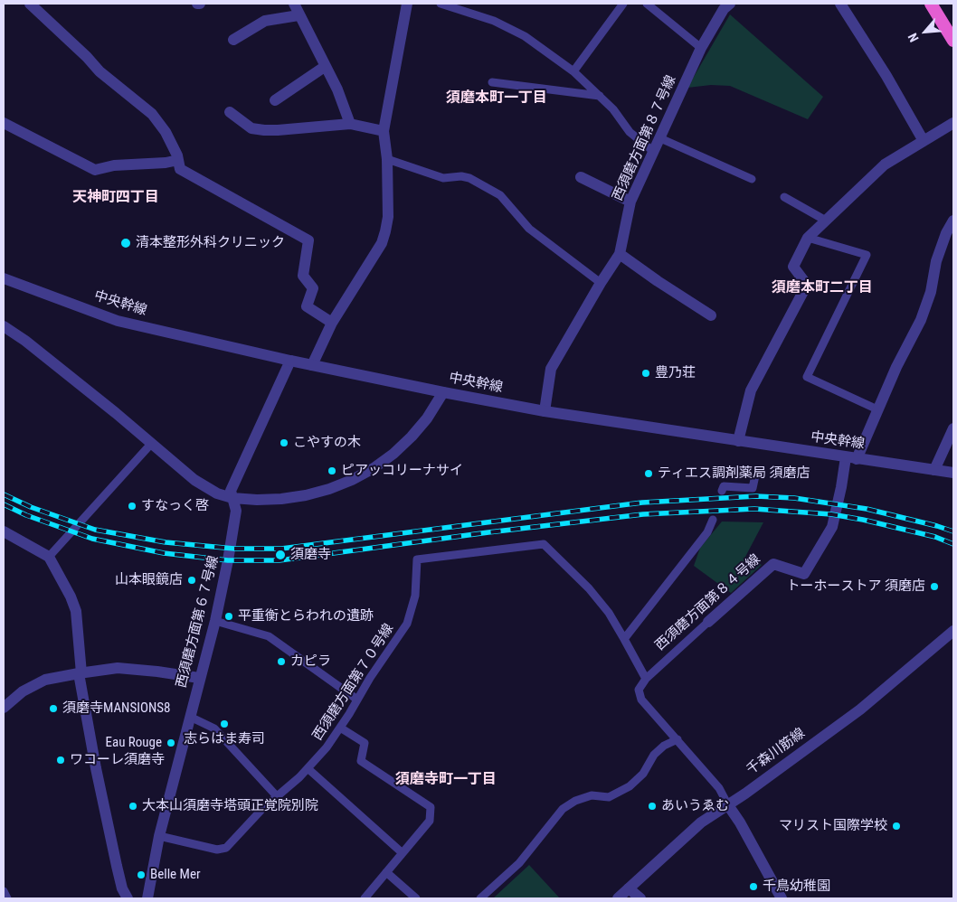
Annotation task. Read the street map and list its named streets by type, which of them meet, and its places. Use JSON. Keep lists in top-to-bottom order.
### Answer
{
  "streets": {
    "street": [
      "西須磨方面第８７号線",
      "中央幹線",
      "西須磨方面第８４号線",
      "西須磨方面第６７号線",
      "千森川筋線"
    ],
    "lane": ["西須磨方面第７０号線"]
  },
  "crossings": [
    ["西須磨方面第８７号線", "中央幹線"],
    ["中央幹線", "西須磨方面第８４号線"],
    ["中央幹線", "西須磨方面第６７号線"],
    ["西須磨方面第６７号線", "西須磨方面第７０号線"]
  ],
  "districts": [
    "須磨本町一丁目",
    "天神町四丁目",
    "須磨本町二丁目",
    "須磨寺町一丁目"
  ],
  "places": [
    "清本整形外科クリニック",
    "豊乃荘",
    "こやすの木",
    "ピアッコリーナサイ",
    "ティエス調剤薬局 須磨店",
    "すなっく啓",
    "須磨寺",
    "山本眼鏡店",
    "トーホーストア 須磨店",
    "平重衡とらわれの遺跡",
    "カピラ",
    "須磨寺MANSIONS8",
    "志らはま寿司",
    "Eau Rouge",
    "ワコーレ須磨寺",
    "大本山須磨寺塔頭正覚院別院",
    "あいうゑむ",
    "マリスト国際学校",
    "Belle Mer",
    "千鳥幼稚園"
  ],
  "north": "bottom left"
}
